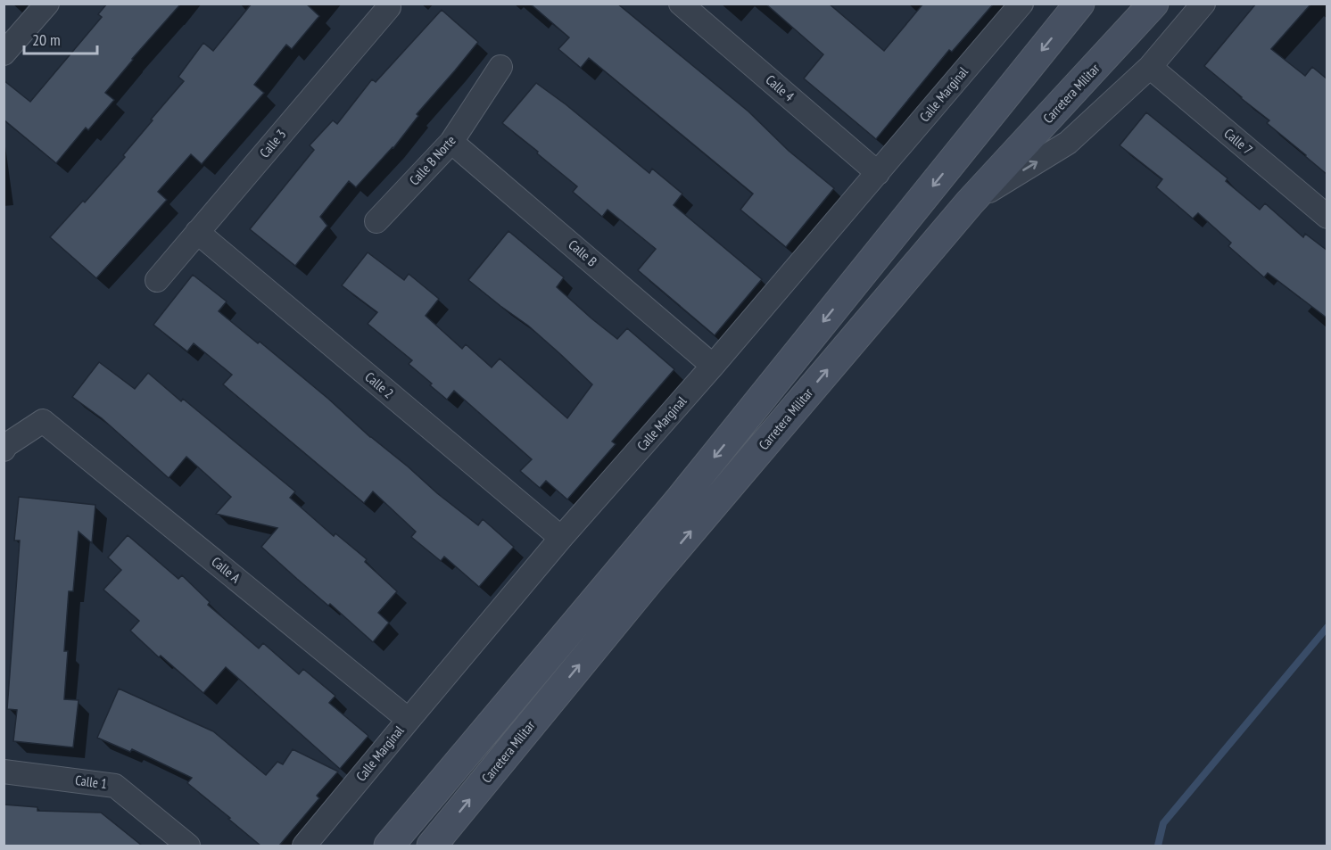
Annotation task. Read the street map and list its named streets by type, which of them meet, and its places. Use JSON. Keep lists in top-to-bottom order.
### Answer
{
  "streets": {
    "main road": ["Carretera Militar"],
    "street": [
      "Calle 4",
      "Calle Marginal",
      "Calle 7",
      "Calle 3",
      "Calle B Norte",
      "Calle B",
      "Calle 2",
      "Calle A",
      "Calle 1"
    ]
  },
  "crossings": [
    ["Calle 4", "Calle Marginal"],
    ["Calle Marginal", "Calle B"],
    ["Calle Marginal", "Calle 2"],
    ["Calle Marginal", "Calle A"],
    ["Calle 3", "Calle 2"],
    ["Calle B Norte", "Calle B"]
  ],
  "scale_bar": "20 m"
}
